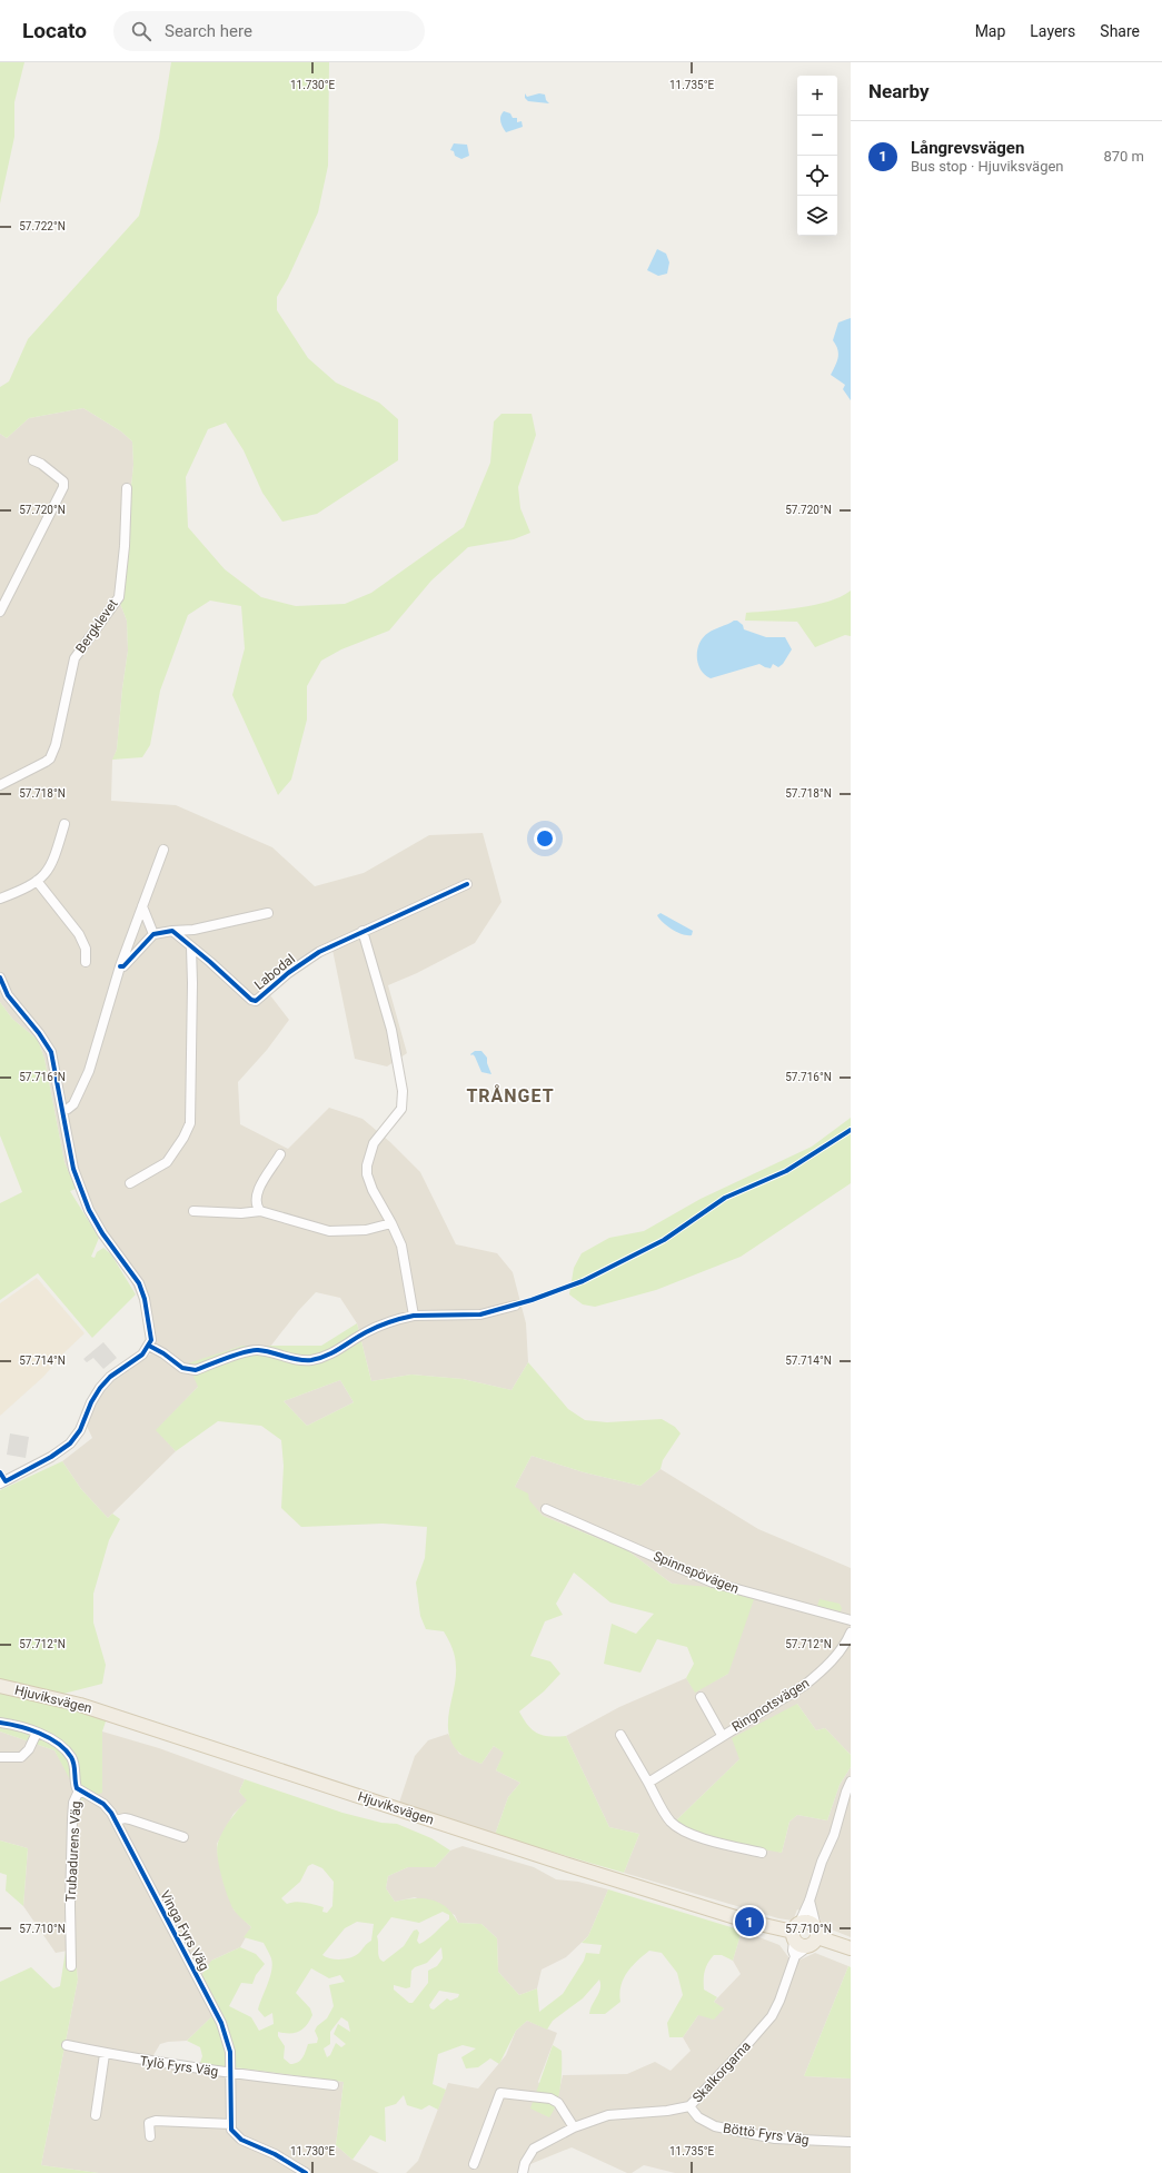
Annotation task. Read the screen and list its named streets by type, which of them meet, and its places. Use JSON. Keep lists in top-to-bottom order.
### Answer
{
  "streets": {
    "main road": ["Hjuviksvägen"],
    "street": [
      "Bergklevet",
      "Labodal",
      "Spinnspövägen",
      "Ringnotsvägen",
      "Trubadurens Väg",
      "Vinga Fyrs Väg",
      "Tylö Fyrs Väg",
      "Skalkorgarna",
      "Böttö Fyrs Väg"
    ]
  },
  "crossings": [
    ["Hjuviksvägen", "Skalkorgarna"],
    ["Trubadurens Väg", "Vinga Fyrs Väg"],
    ["Vinga Fyrs Väg", "Tylö Fyrs Väg"],
    ["Skalkorgarna", "Böttö Fyrs Väg"]
  ],
  "districts": ["TRÅNGET"],
  "page": {
    "header": "Locato",
    "search": "Search here",
    "nav": ["Map", "Layers", "Share"],
    "heading": "Nearby",
    "map_buttons": ["+", "−"],
    "list": [
      {
        "mark": "1",
        "name": "Långrevsvägen",
        "note": "Bus stop · Hjuviksvägen",
        "value": "870 m"
      }
    ],
    "pins": "1"
  },
  "coordinates": [
    "11.730°E",
    "11.735°E",
    "57.722°N",
    "57.720°N",
    "57.718°N",
    "57.716°N",
    "57.714°N",
    "57.712°N",
    "57.710°N"
  ]
}
